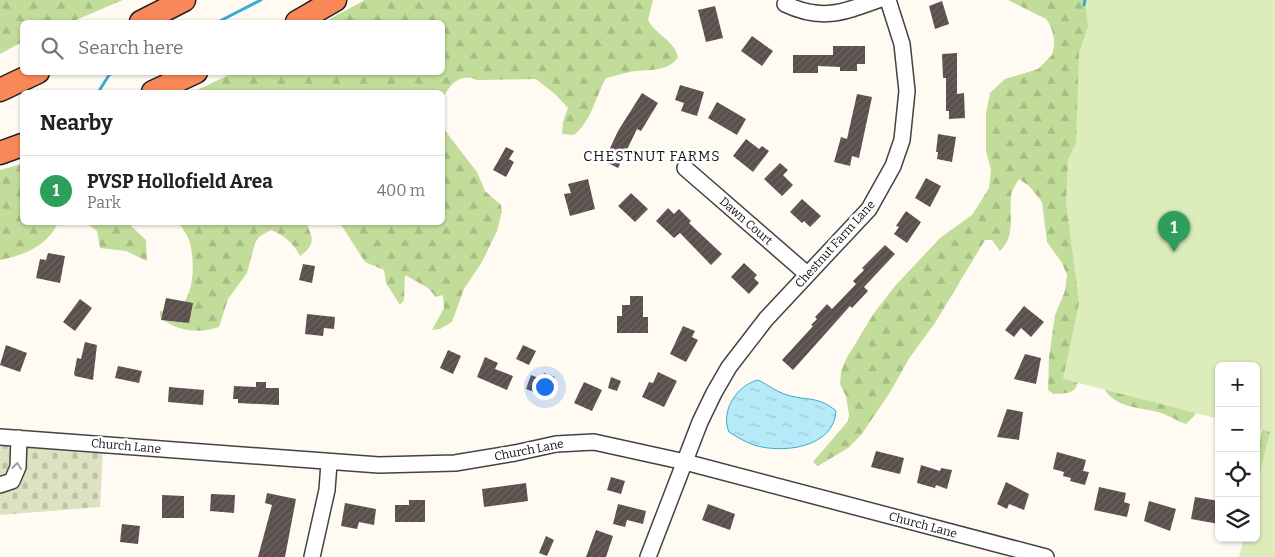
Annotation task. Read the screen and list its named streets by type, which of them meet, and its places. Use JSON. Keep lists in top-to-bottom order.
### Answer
{
  "streets": {
    "street": ["Dawn Court", "Chestnut Farm Lane", "Church Lane"]
  },
  "crossings": [
    ["Dawn Court", "Chestnut Farm Lane"],
    ["Chestnut Farm Lane", "Church Lane"]
  ],
  "districts": ["CHESTNUT FARMS"],
  "page": {
    "search": "Search here",
    "heading": "Nearby",
    "list": [
      {
        "mark": "1",
        "name": "PVSP Hollofield Area",
        "note": "Park",
        "value": "400 m"
      }
    ],
    "pins": "1",
    "map_buttons": ["+", "−"]
  }
}
